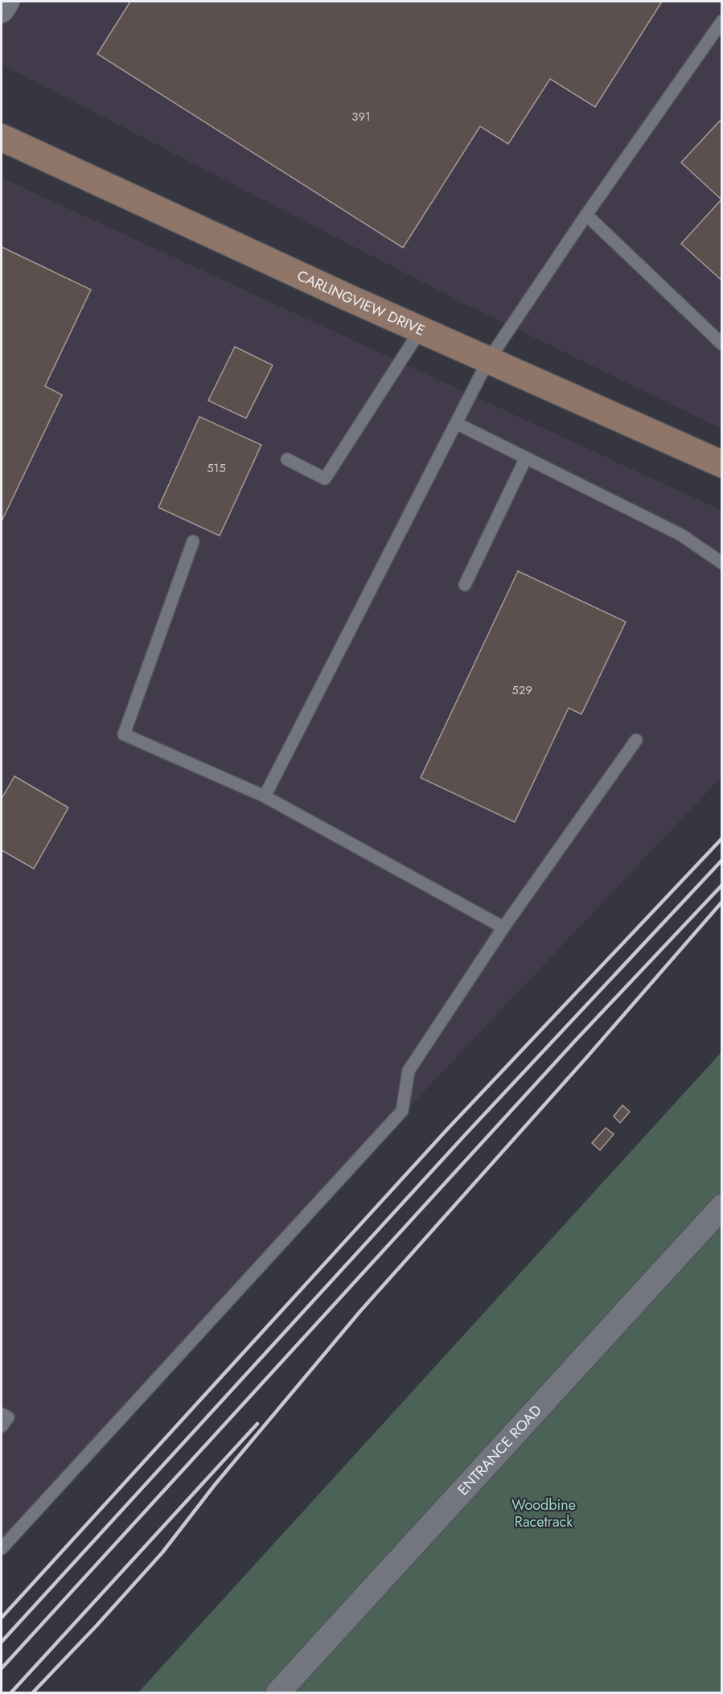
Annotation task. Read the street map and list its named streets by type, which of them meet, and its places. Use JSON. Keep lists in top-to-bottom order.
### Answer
{
  "streets": {
    "street": ["CARLINGVIEW DRIVE", "ENTRANCE ROAD"]
  },
  "parks": ["Woodbine Racetrack"],
  "house_numbers": ["391", "515", "529"]
}
